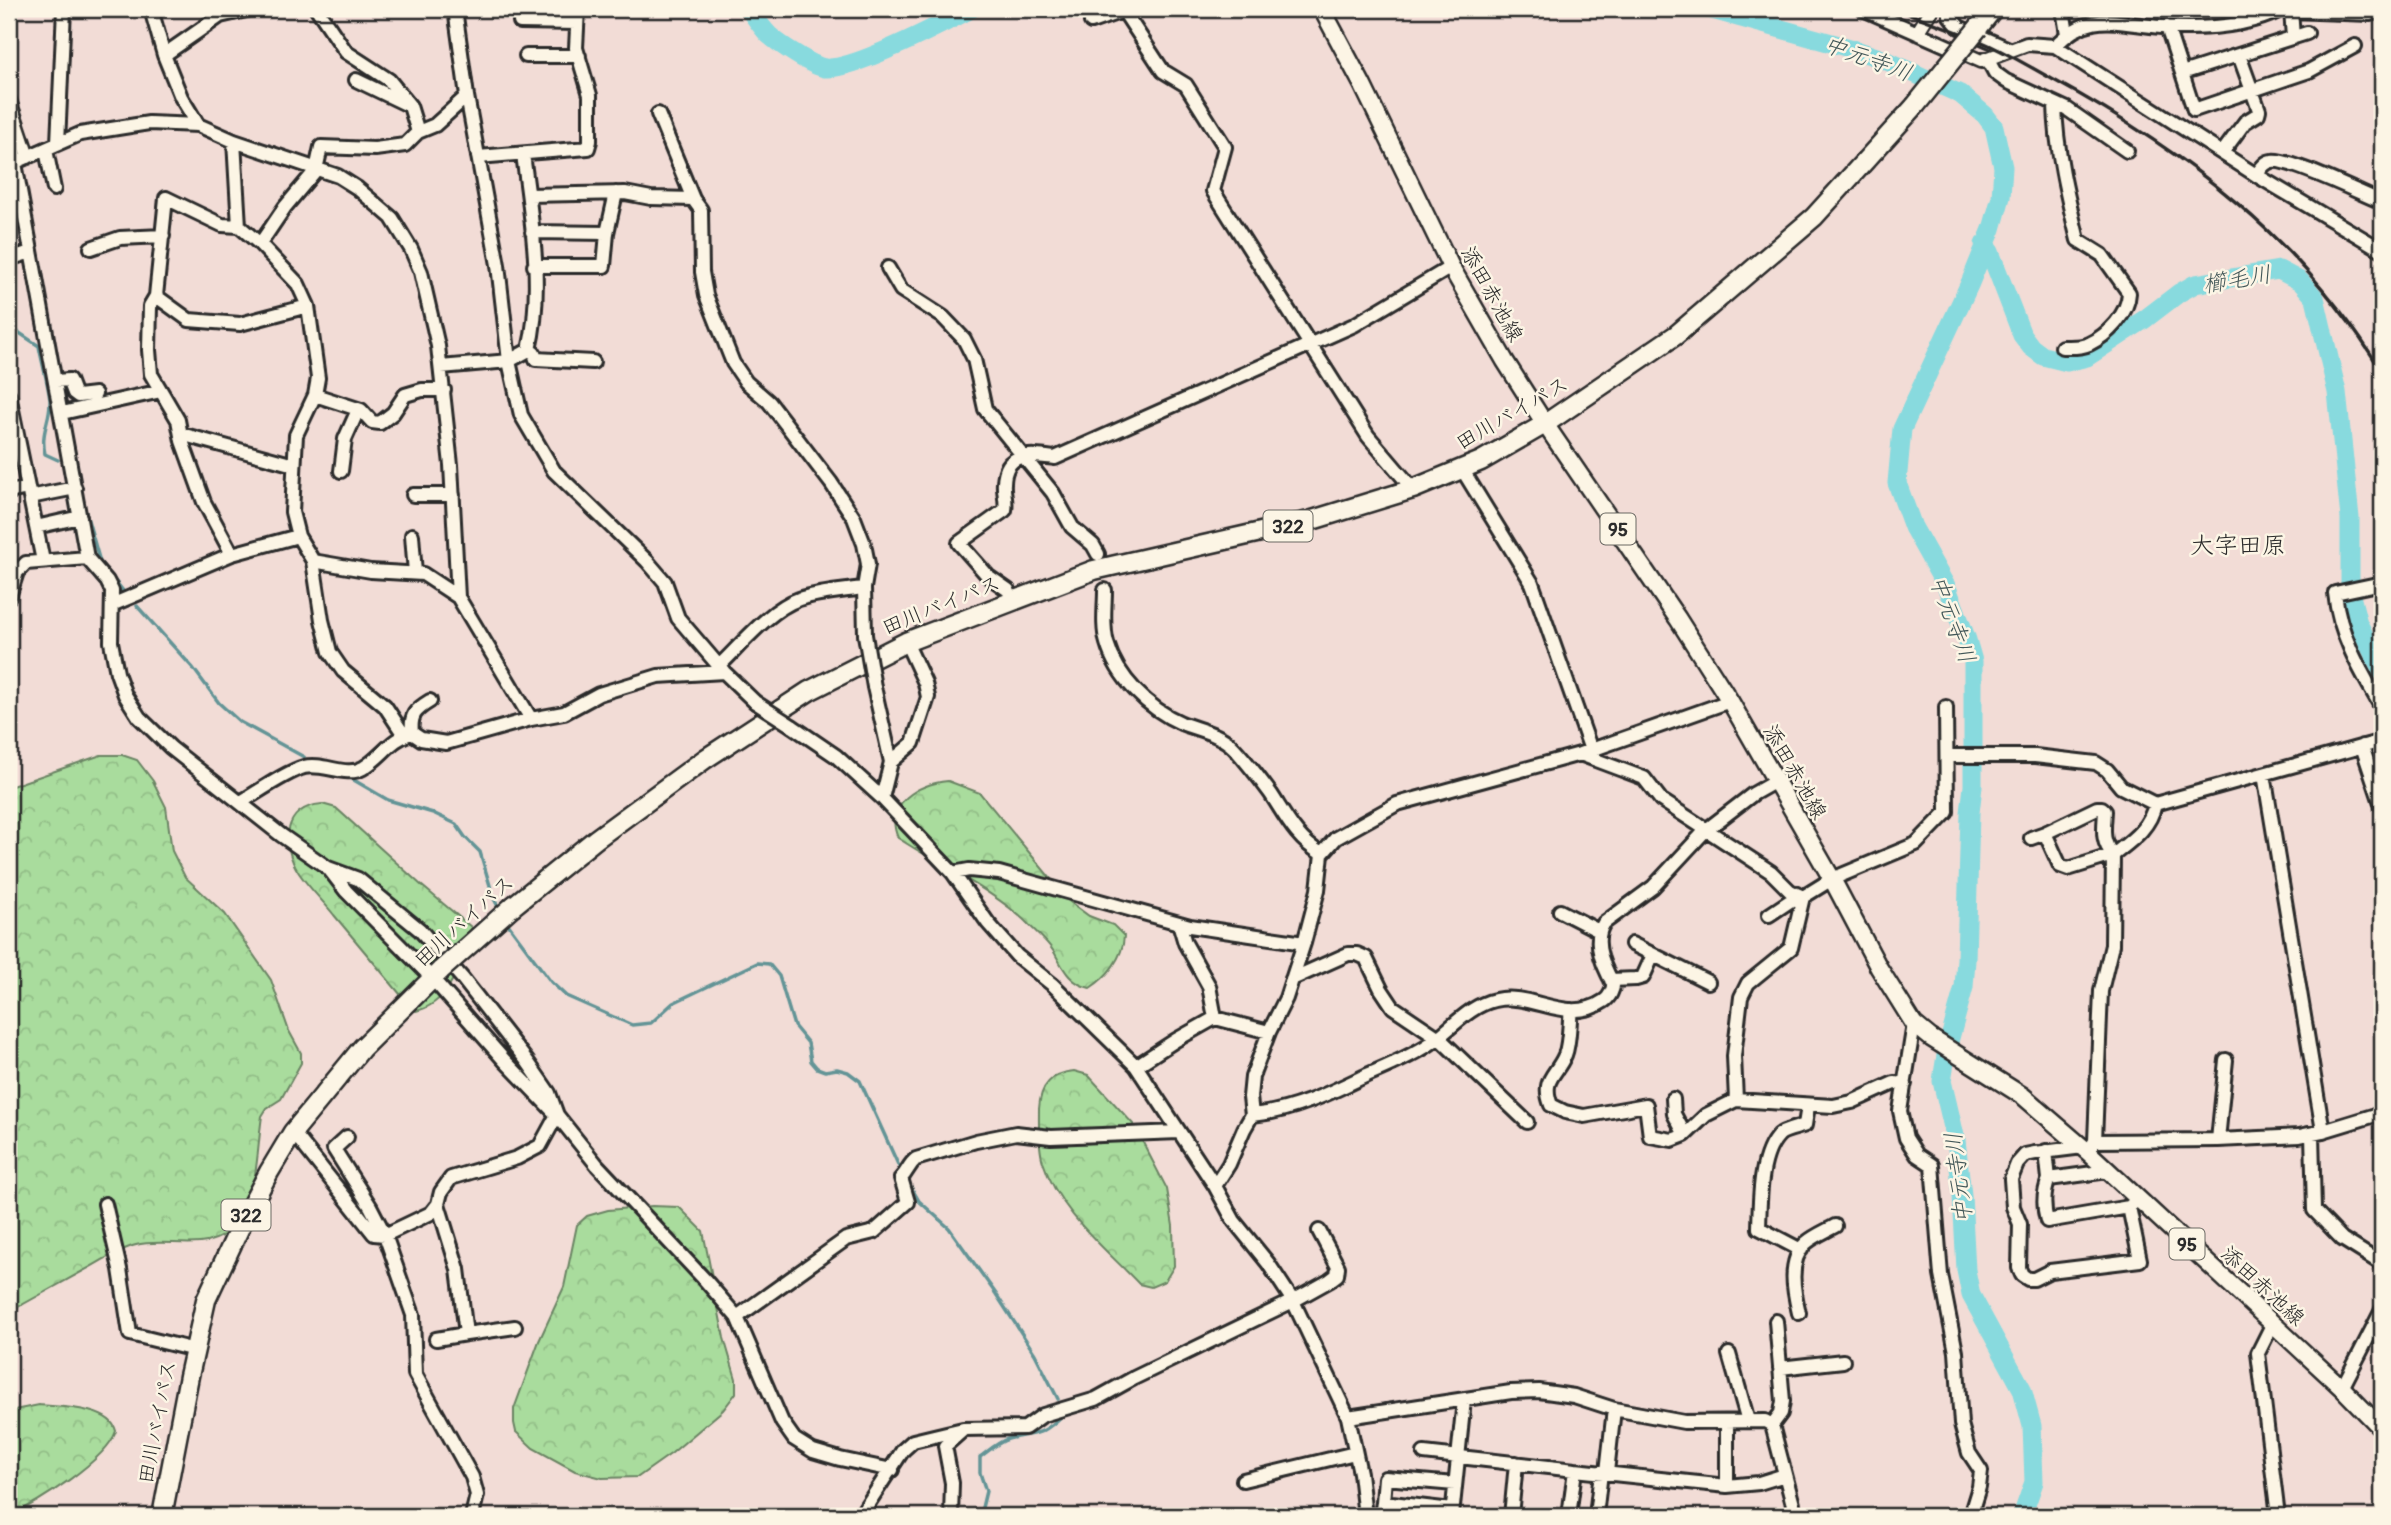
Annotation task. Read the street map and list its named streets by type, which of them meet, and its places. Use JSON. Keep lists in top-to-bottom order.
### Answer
{
  "streets": {
    "highway": ["田川バイパス", "322"],
    "main road": ["添田赤池線", "95"]
  },
  "crossings": [
    ["添田赤池線", "田川バイパス"]
  ],
  "districts": ["大字田原"],
  "water": ["中元寺川", "櫛毛川"]
}
